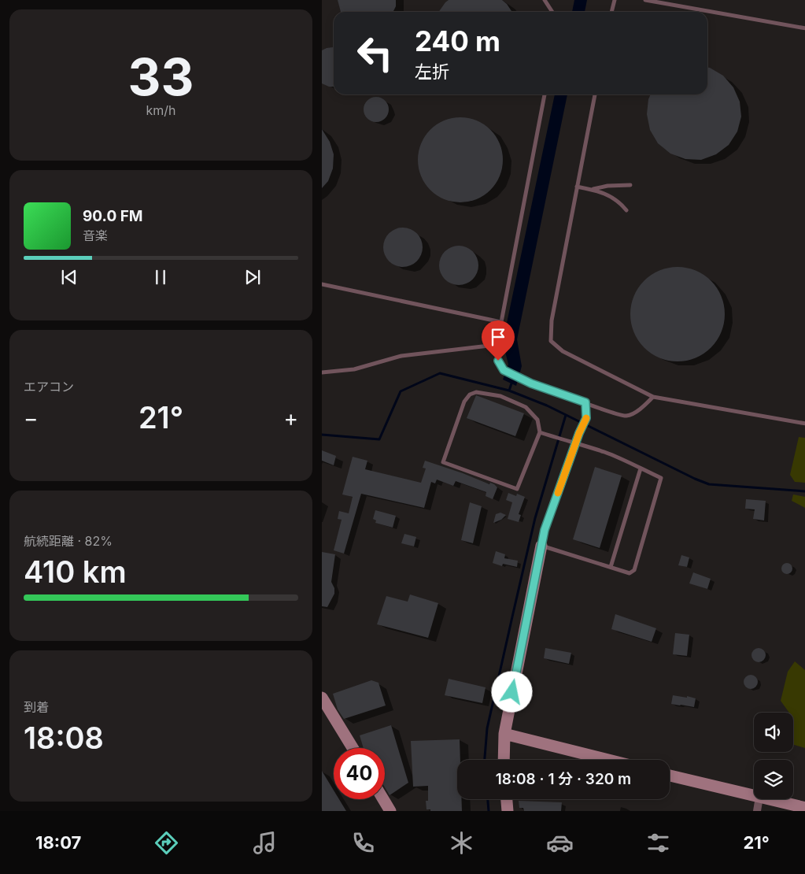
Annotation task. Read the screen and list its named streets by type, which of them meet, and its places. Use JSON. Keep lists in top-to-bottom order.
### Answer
{
  "page": {
    "tile": [
      ["33", "km/h"],
      "エアコン",
      ["航続距離 · 82%", "410 km"],
      ["到着", "18:08"]
    ],
    "turn": ["240 m", "左折"],
    "song": ["90.0 FM", "音楽"],
    "heat": ["−", "21°", "+"],
    "limit": "40",
    "trip": "18:08 · 1 分 · 320 m",
    "tabs": ["18:07", "21°"]
  }
}
